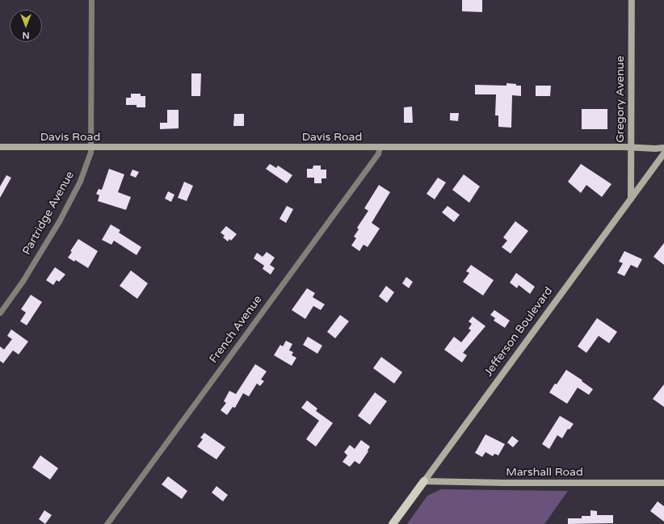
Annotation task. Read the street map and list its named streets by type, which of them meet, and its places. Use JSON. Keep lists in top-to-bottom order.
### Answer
{
  "streets": {
    "main road": ["Jefferson Boulevard"],
    "street": [
      "Gregory Avenue",
      "Davis Road",
      "Partridge Avenue",
      "French Avenue",
      "Marshall Road"
    ]
  },
  "crossings": [
    ["Gregory Avenue", "Davis Road"],
    ["Gregory Avenue", "Jefferson Boulevard"],
    ["Davis Road", "Partridge Avenue"],
    ["Davis Road", "French Avenue"],
    ["Jefferson Boulevard", "Marshall Road"]
  ],
  "north": "bottom"
}
